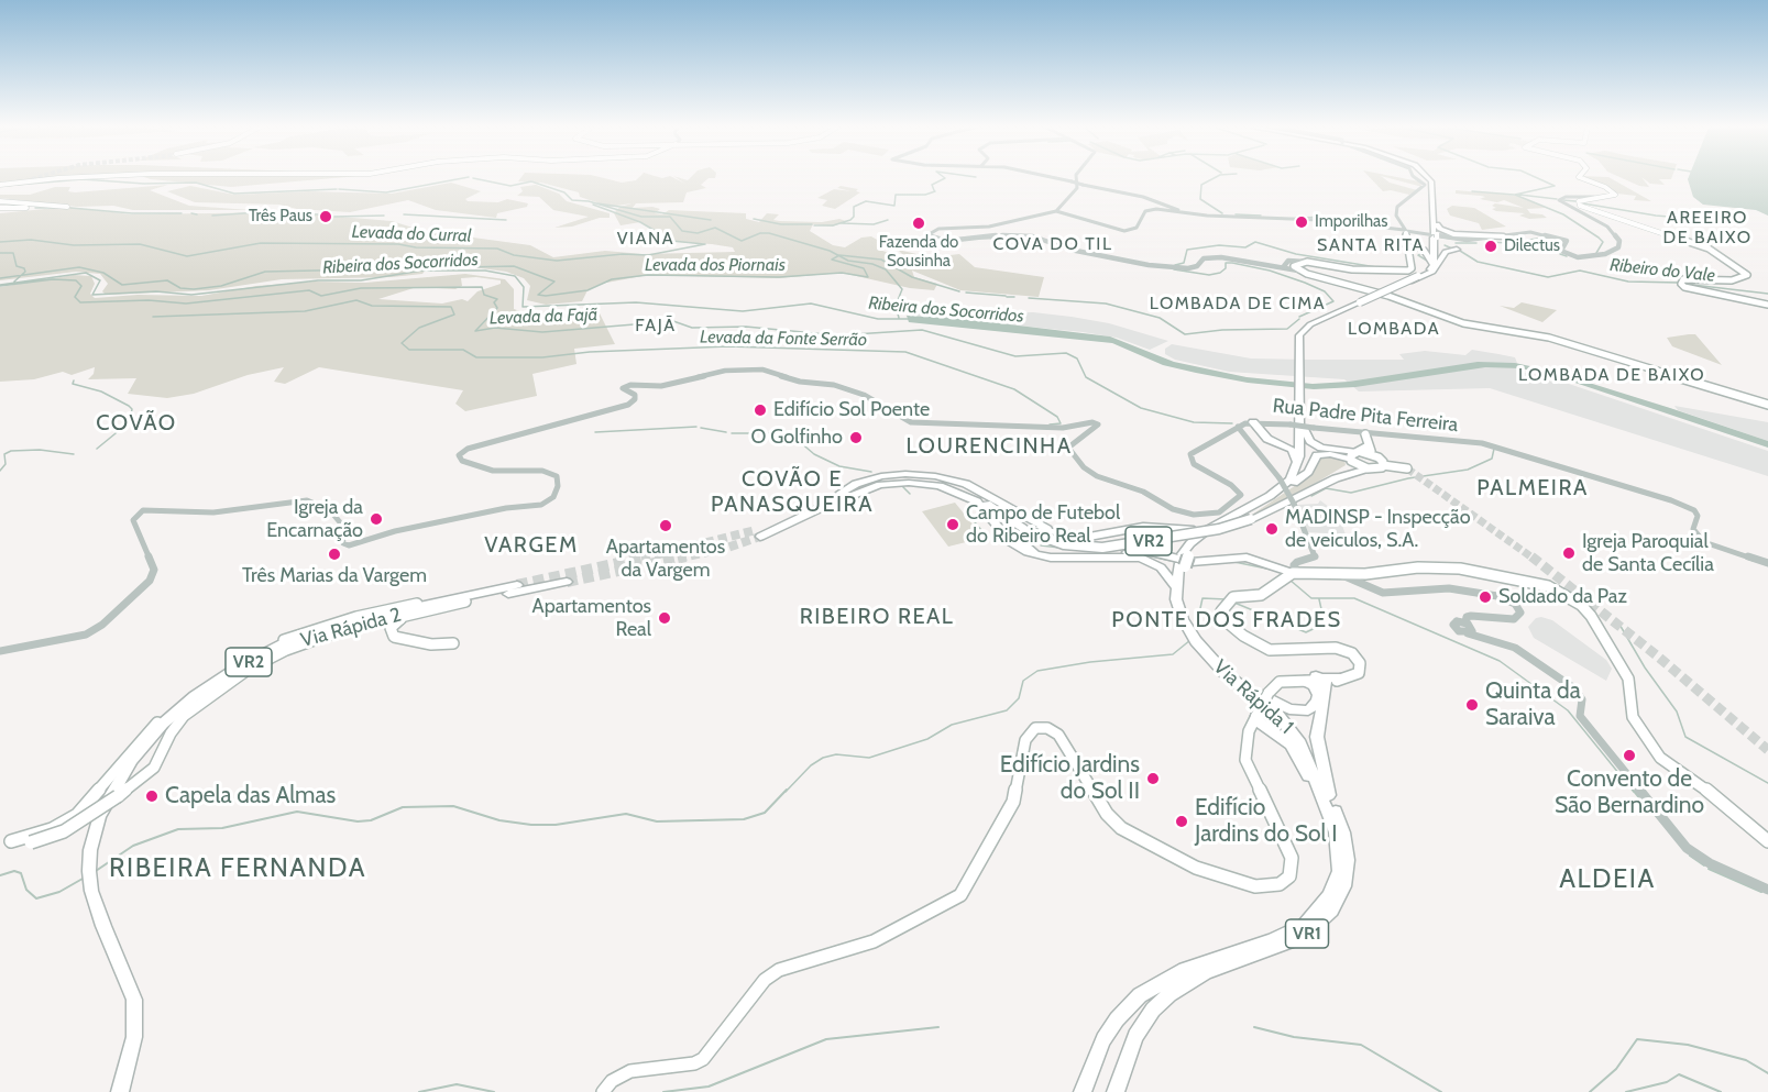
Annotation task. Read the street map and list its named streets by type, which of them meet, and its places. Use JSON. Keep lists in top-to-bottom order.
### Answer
{
  "streets": {
    "highway": [
      "VR2",
      "Via Rápida 2",
      "Via Rápida 1",
      "VR1"
    ],
    "street": ["Rua Padre Pita Ferreira"]
  },
  "districts": [
    "AREEIRO DE BAIXO",
    "VIANA",
    "COVA DO TIL",
    "SANTA RITA",
    "LOMBADA DE CIMA",
    "FAJÃ",
    "LOMBADA",
    "LOMBADA DE BAIXO",
    "COVÃO",
    "LOURENCINHA",
    "COVÃO E PANASQUEIRA",
    "PALMEIRA",
    "VARGEM",
    "RIBEIRO REAL",
    "PONTE DOS FRADES",
    "RIBEIRA FERNANDA",
    "ALDEIA"
  ],
  "water": [
    "Levada do Curral",
    "Ribeira dos Socorridos",
    "Levada dos Piornais",
    "Ribeiro do Vale",
    "Levada da Fajã",
    "Levada da Fonte Serrão"
  ],
  "places": [
    "Três Paus",
    "Imporilhas",
    "Fazenda do Sousinha",
    "Dilectus",
    "Edifício Sol Poente",
    "O Golfinho",
    "Igreja da Encarnação",
    "Campo de Futebol do Ribeiro Real",
    "Apartamentos da Vargem",
    "MADINSP - Inspecção de veiculos, S.A.",
    "Igreja Paroquial de Santa Cecília",
    "Três Marias da Vargem",
    "Soldado da Paz",
    "Apartamentos Real",
    "Quinta da Saraiva",
    "Convento de São Bernardino",
    "Edifício Jardins do Sol II",
    "Capela das Almas",
    "Edifício Jardins do Sol I"
  ]
}
